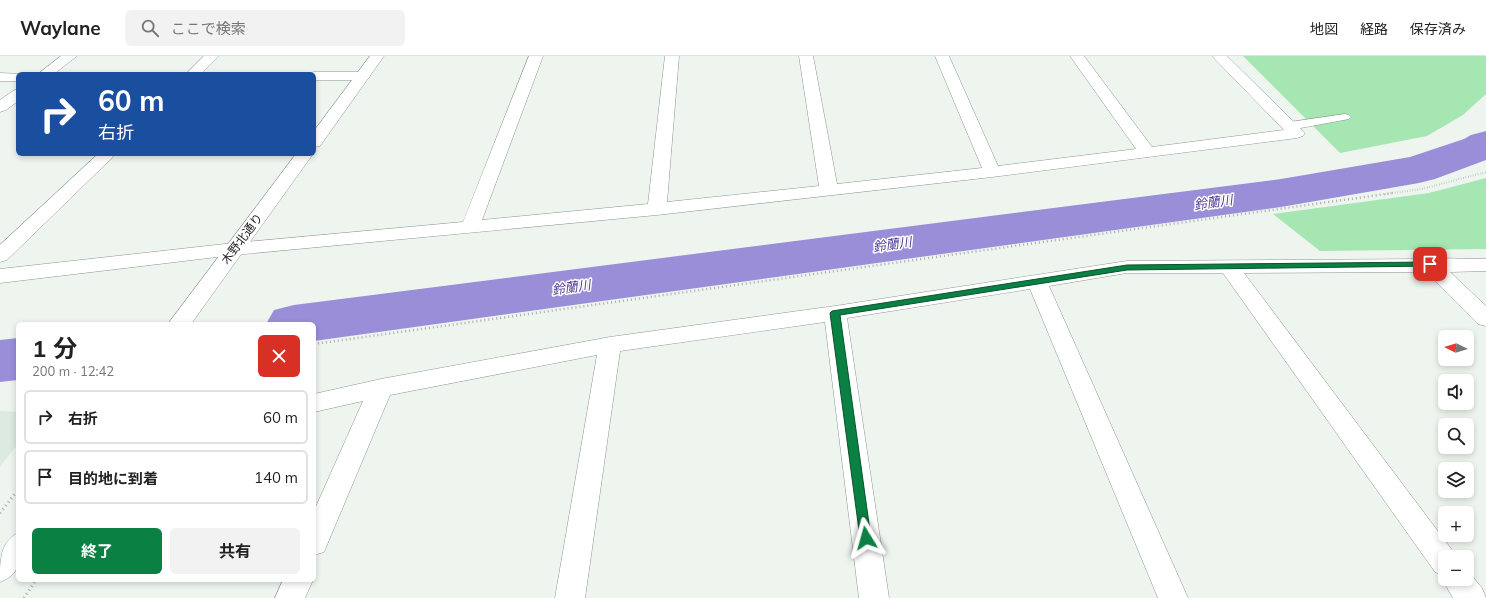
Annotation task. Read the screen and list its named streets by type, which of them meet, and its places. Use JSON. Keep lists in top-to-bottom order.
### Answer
{
  "streets": {
    "street": ["木野北通り"]
  },
  "water": ["鈴蘭川"],
  "north": "left",
  "page": {
    "header": "Waylane",
    "search": "ここで検索",
    "nav": ["地図", "経路", "保存済み"],
    "turn": ["60 m", "右折"],
    "heading": ["1 分", "200 m · 12:42"],
    "map_buttons": ["+", "−"],
    "list": [
      {
        "name": "右折",
        "value": "60 m"
      },
      {
        "name": "目的地に到着",
        "value": "140 m"
      }
    ],
    "buttons": ["終了", "共有"]
  }
}
